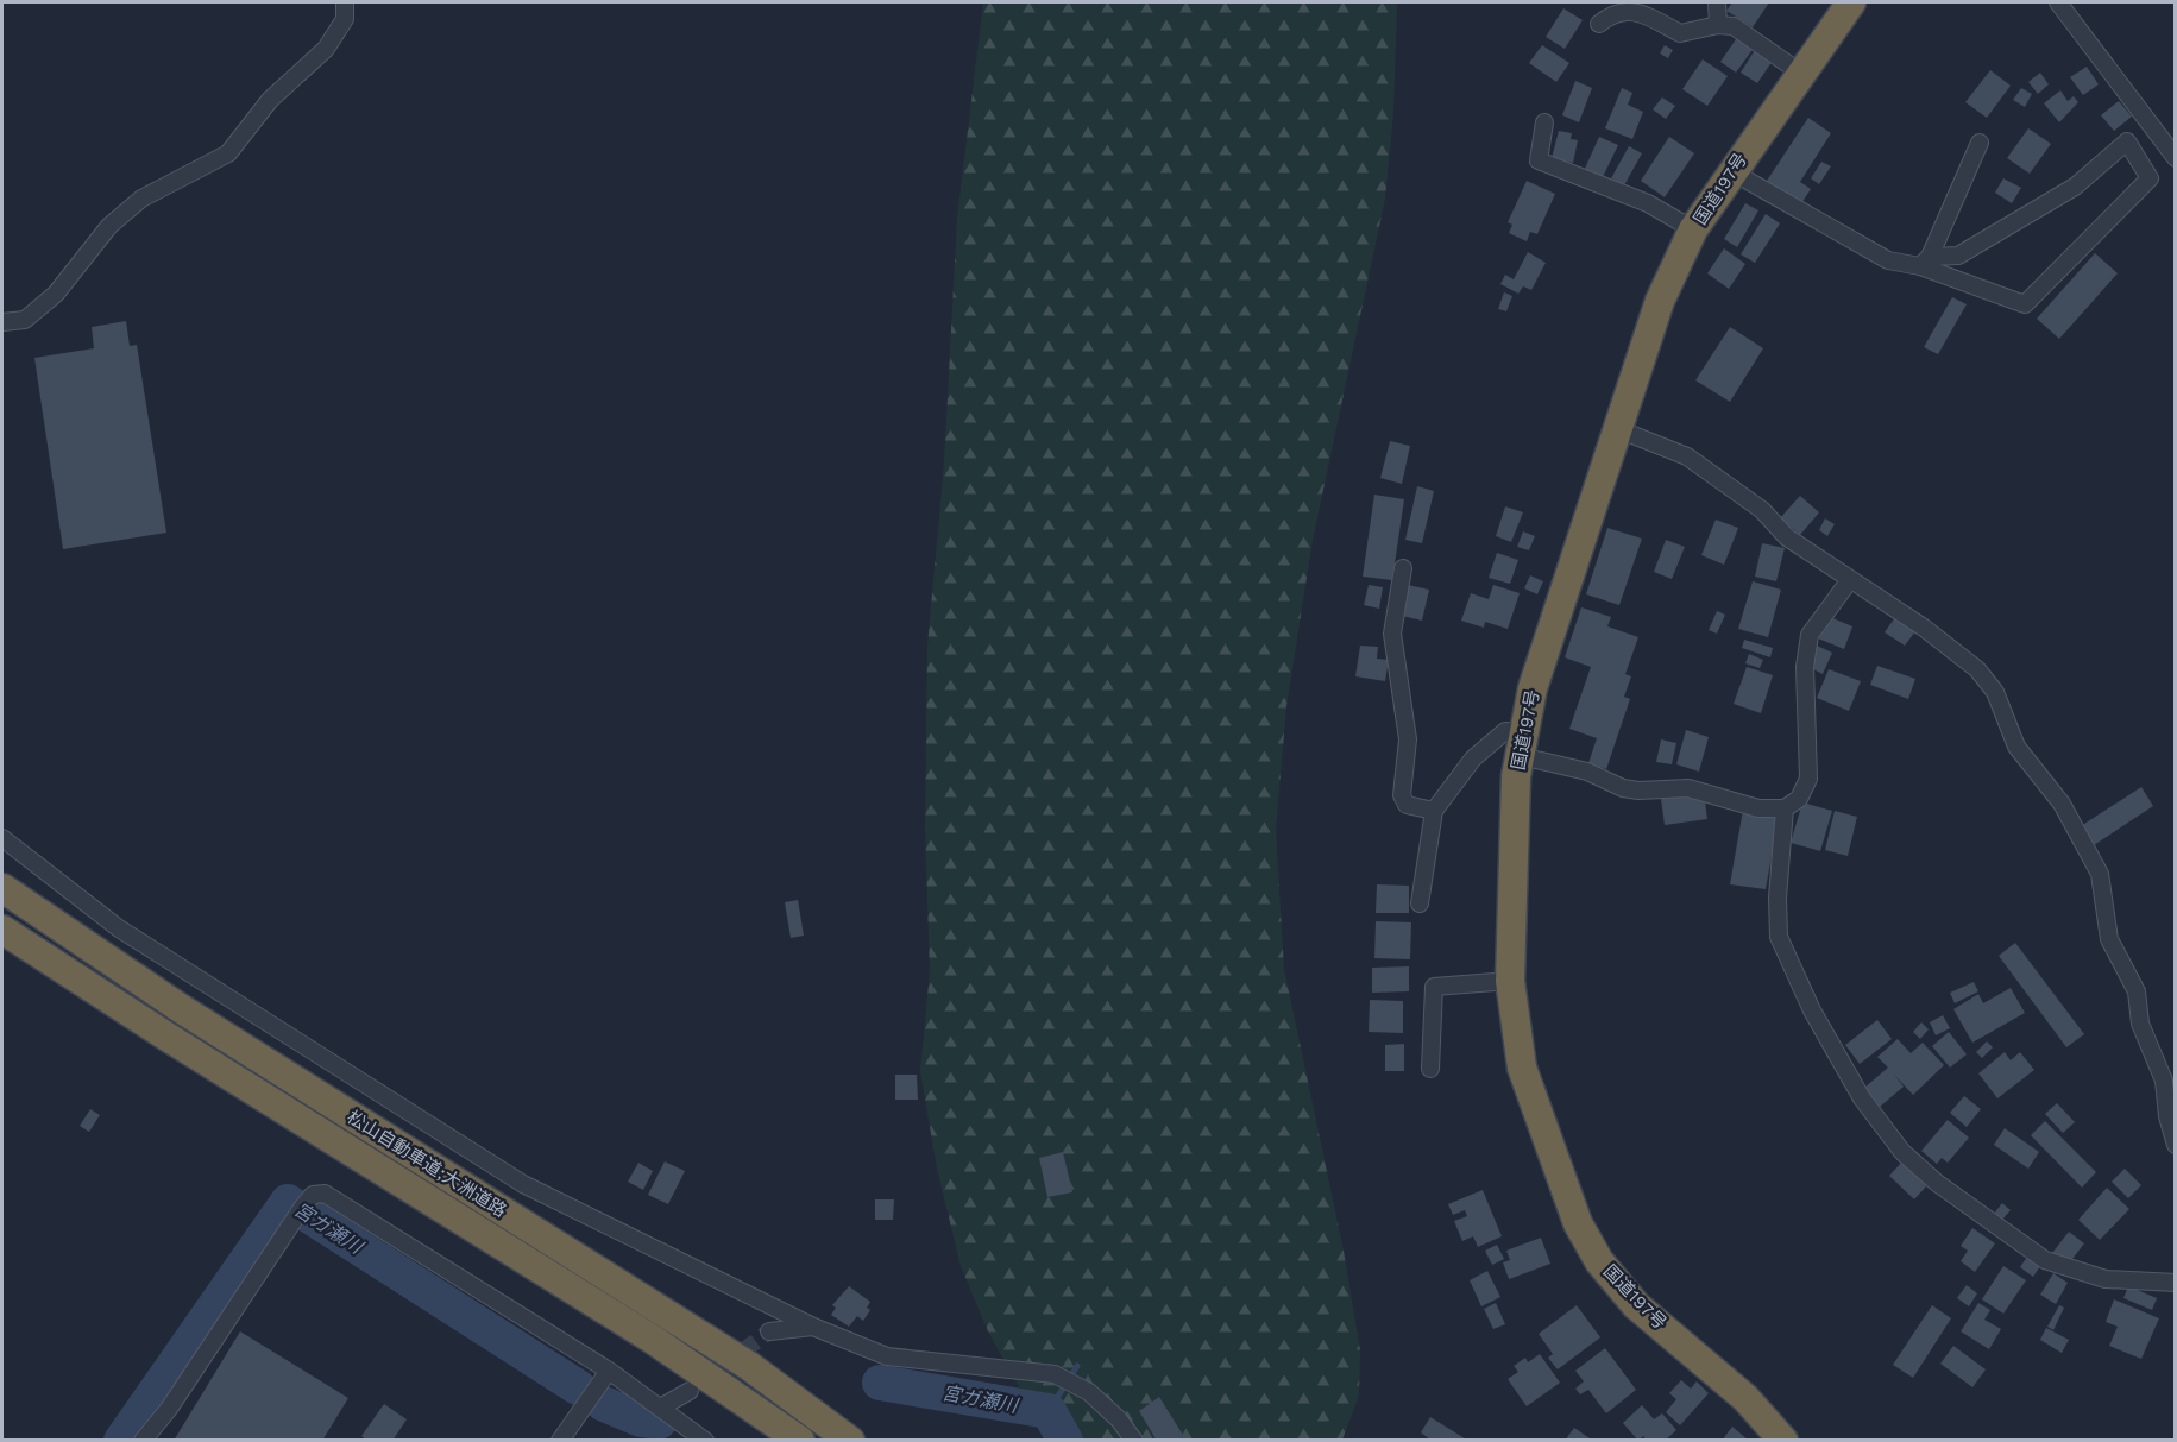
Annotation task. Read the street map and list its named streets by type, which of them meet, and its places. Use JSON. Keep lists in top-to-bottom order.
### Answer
{
  "streets": {
    "highway": ["国道197号", "松山自動車道;大洲道路"]
  },
  "water": ["宮ガ瀬川"]
}
